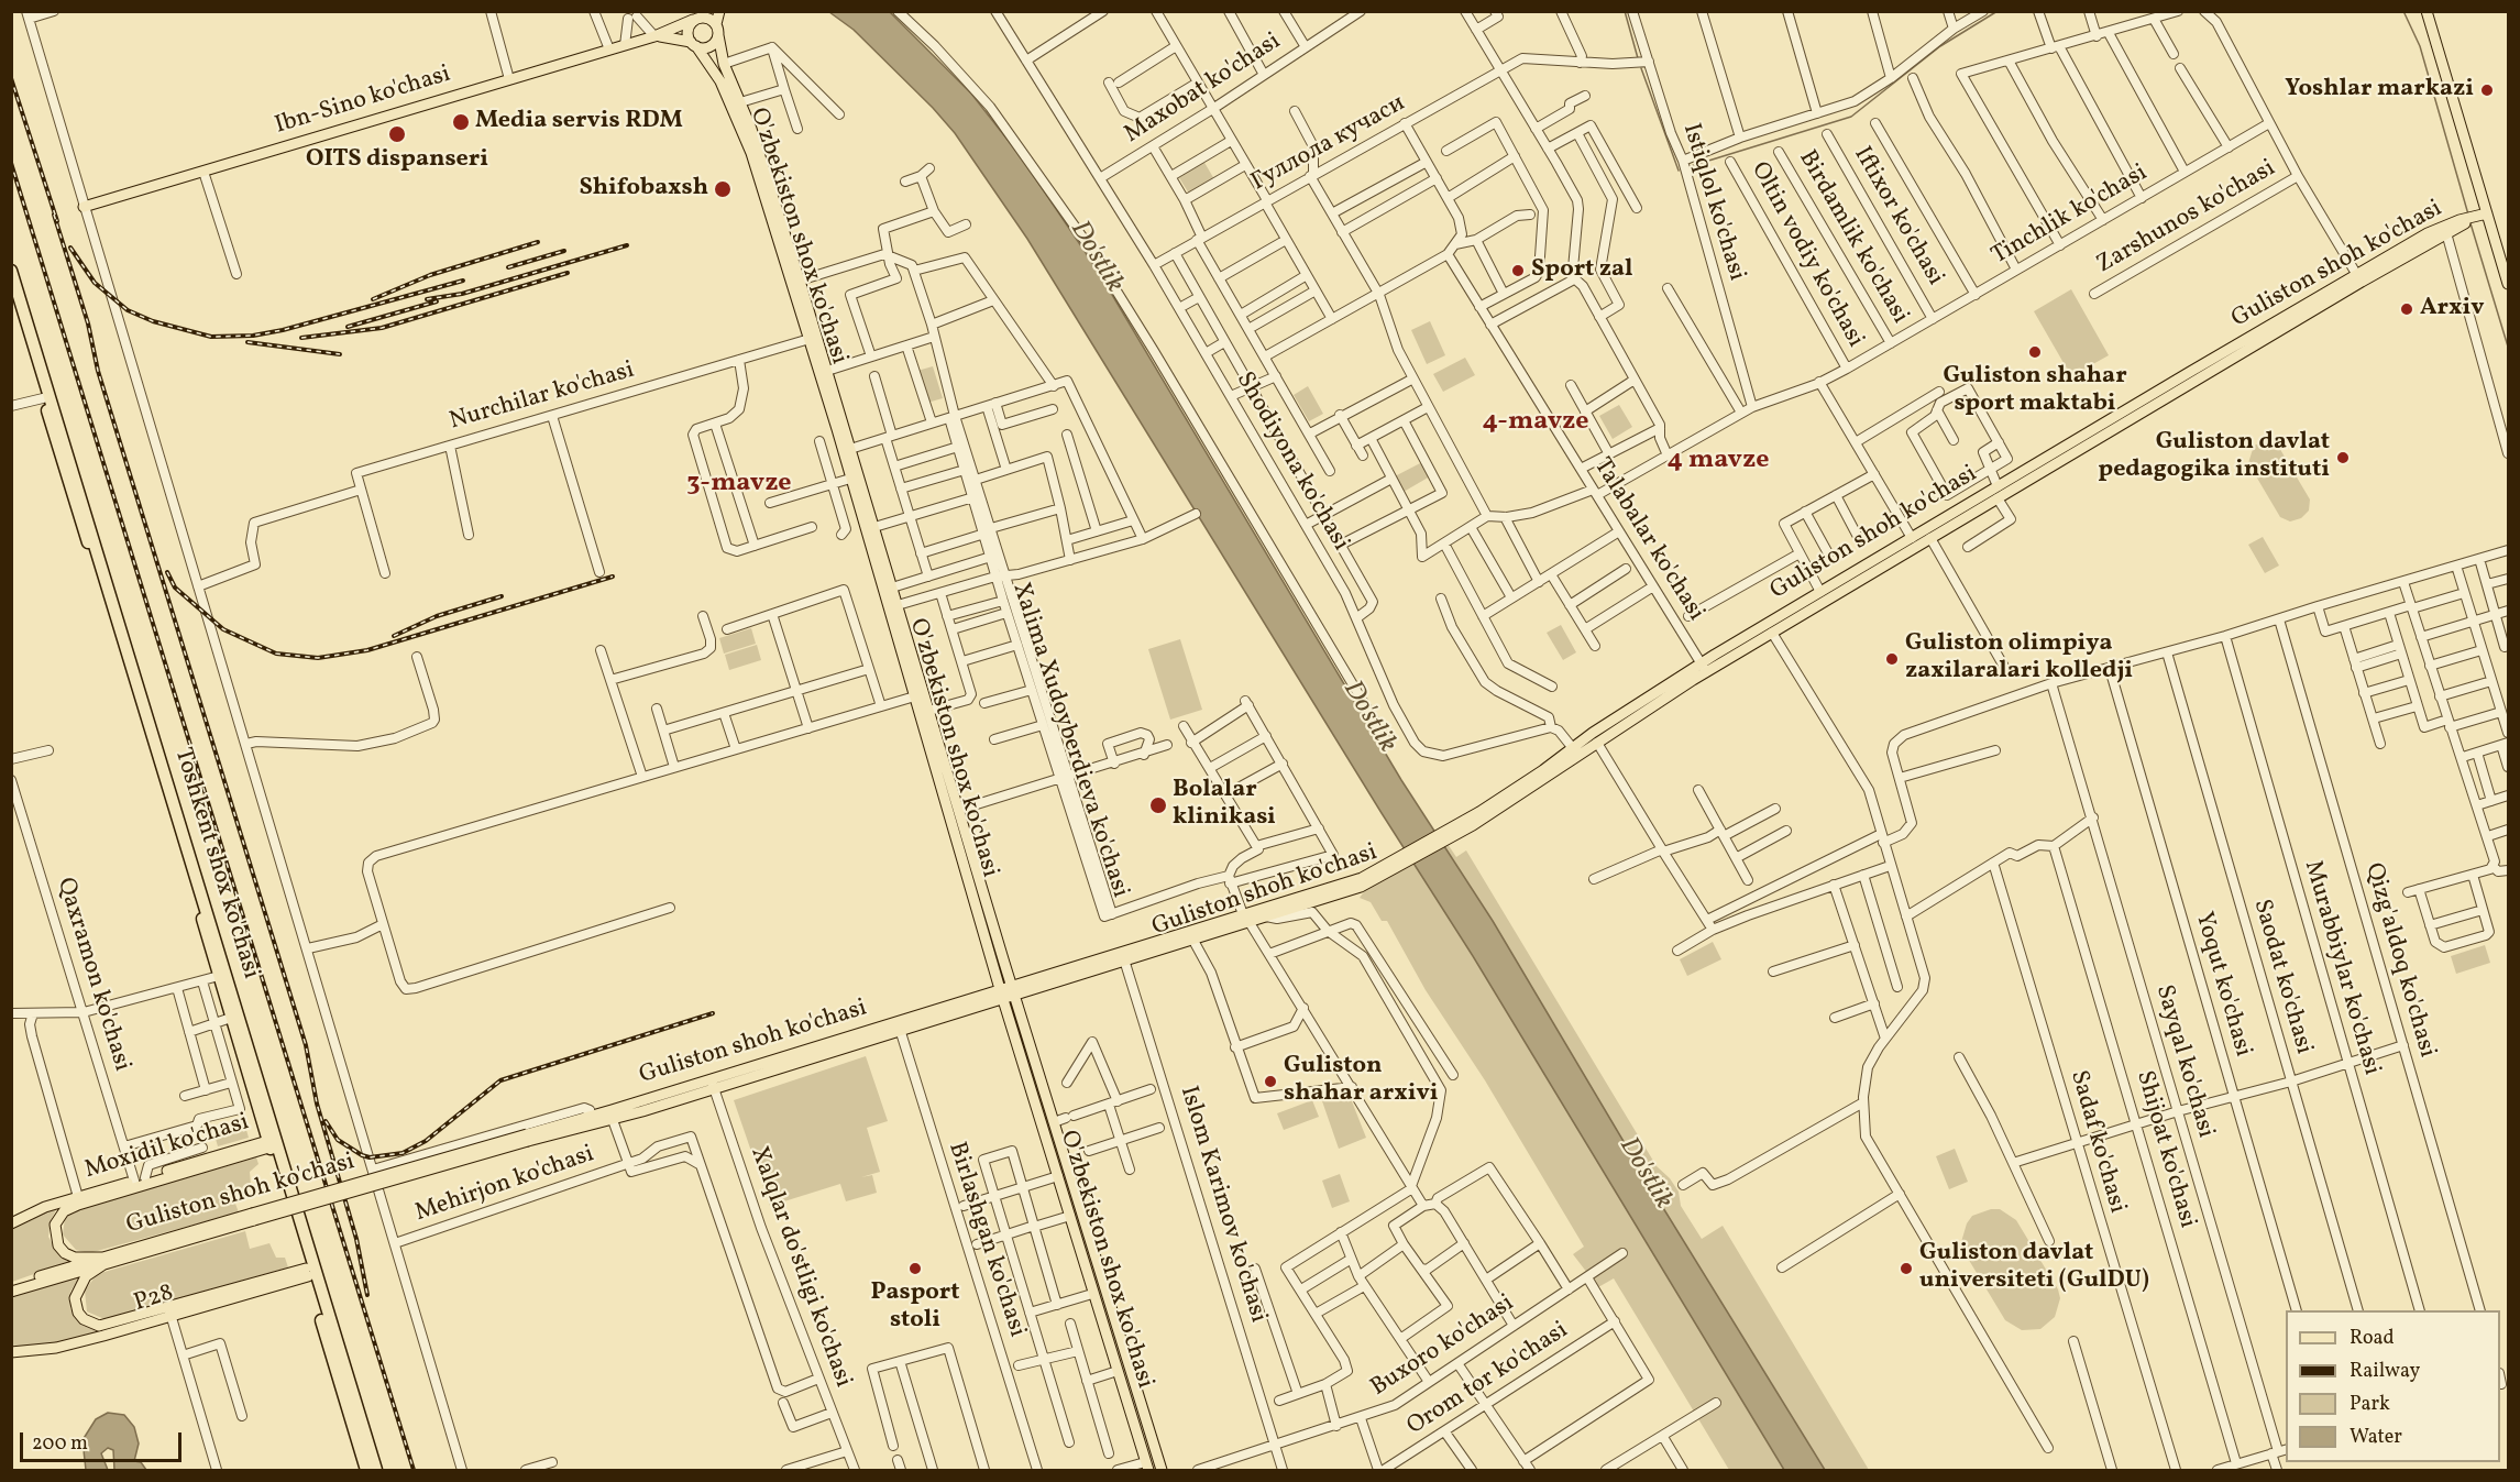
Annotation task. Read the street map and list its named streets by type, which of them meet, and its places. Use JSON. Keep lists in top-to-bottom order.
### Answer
{
  "streets": {
    "highway": ["Toshkent shox ko'chasi"],
    "main road": [
      "Ibn-Sino ko'chasi",
      "O'zbekiston shox ko'chasi",
      "Guliston shoh ko'chasi",
      "Moxidil ko'chasi",
      "Р28"
    ],
    "street": [
      "Maxobat ko'chasi",
      "Гуллола кучаси",
      "Istiqlol ko'chasi",
      "Tinchlik ko'chasi",
      "Iftixor ko'chasi",
      "Zarshunos ko'chasi",
      "Birdamlik ko'chasi",
      "Oltin vodiy ko'chasi",
      "Nurchilar ko'chasi",
      "Shodiyona ko'chasi",
      "Talabalar ko'chasi",
      "Xalima Xudoyberdieva ko'chasi",
      "Qizg'aldoq ko'chasi",
      "Murabbiylar ko'chasi",
      "Qaxramon ko'chasi",
      "Saodat ko'chasi",
      "Yoqut ko'chasi",
      "Sayqal ko'chasi",
      "Sadaf ko'chasi",
      "Shijoat ko'chasi",
      "Mehirjon ko'chasi",
      "Islom Karimov ko'chasi",
      "Birlashgan ko'chasi",
      "Xalqlar do'stligi ko'chasi",
      "Buxoro ko'chasi",
      "Orom tor ko'chasi"
    ]
  },
  "crossings": [
    ["Maxobat ko'chasi", "Shodiyona ko'chasi"],
    ["Ibn-Sino ko'chasi", "O'zbekiston shox ko'chasi"],
    ["Гуллола кучаси", "Shodiyona ko'chasi"],
    ["Istiqlol ko'chasi", "Tinchlik ko'chasi"],
    ["Tinchlik ko'chasi", "Iftixor ko'chasi"],
    ["Tinchlik ko'chasi", "Birdamlik ko'chasi"],
    ["Tinchlik ko'chasi", "Oltin vodiy ko'chasi"],
    ["Tinchlik ko'chasi", "Talabalar ko'chasi"],
    ["O'zbekiston shox ko'chasi", "Guliston shoh ko'chasi"],
    ["O'zbekiston shox ko'chasi", "Nurchilar ko'chasi"],
    ["Guliston shoh ko'chasi", "Talabalar ko'chasi"],
    ["Guliston shoh ko'chasi", "Toshkent shox ko'chasi"],
    ["Guliston shoh ko'chasi", "Moxidil ko'chasi"],
    ["Guliston shoh ko'chasi", "Islom Karimov ko'chasi"],
    ["Guliston shoh ko'chasi", "Birlashgan ko'chasi"],
    ["Guliston shoh ko'chasi", "Xalqlar do'stligi ko'chasi"],
    ["Guliston shoh ko'chasi", "Р28"],
    ["Toshkent shox ko'chasi", "Moxidil ko'chasi"],
    ["Toshkent shox ko'chasi", "Р28"],
    ["Qaxramon ko'chasi", "Moxidil ko'chasi"],
    ["Islom Karimov ko'chasi", "Buxoro ko'chasi"]
  ],
  "districts": ["4-mavze", "4 mavze", "3-mavze"],
  "water": ["Do'stlik"],
  "places": [
    "Yoshlar markazi",
    "Media servis RDM",
    "OITS dispanseri",
    "Shifobaxsh",
    "Sport zal",
    "Arxiv",
    "Guliston shahar sport maktabi",
    "Guliston davlat pedagogika instituti",
    "Guliston olimpiya zaxilaralari kolledji",
    "Bolalar klinikasi",
    "Guliston shahar arxivi",
    "Pasport stoli",
    "Guliston davlat universiteti (GulDU)"
  ],
  "legend": [
    "Road",
    "Railway",
    "Park",
    "Water"
  ],
  "scale_bar": "200 m"
}
